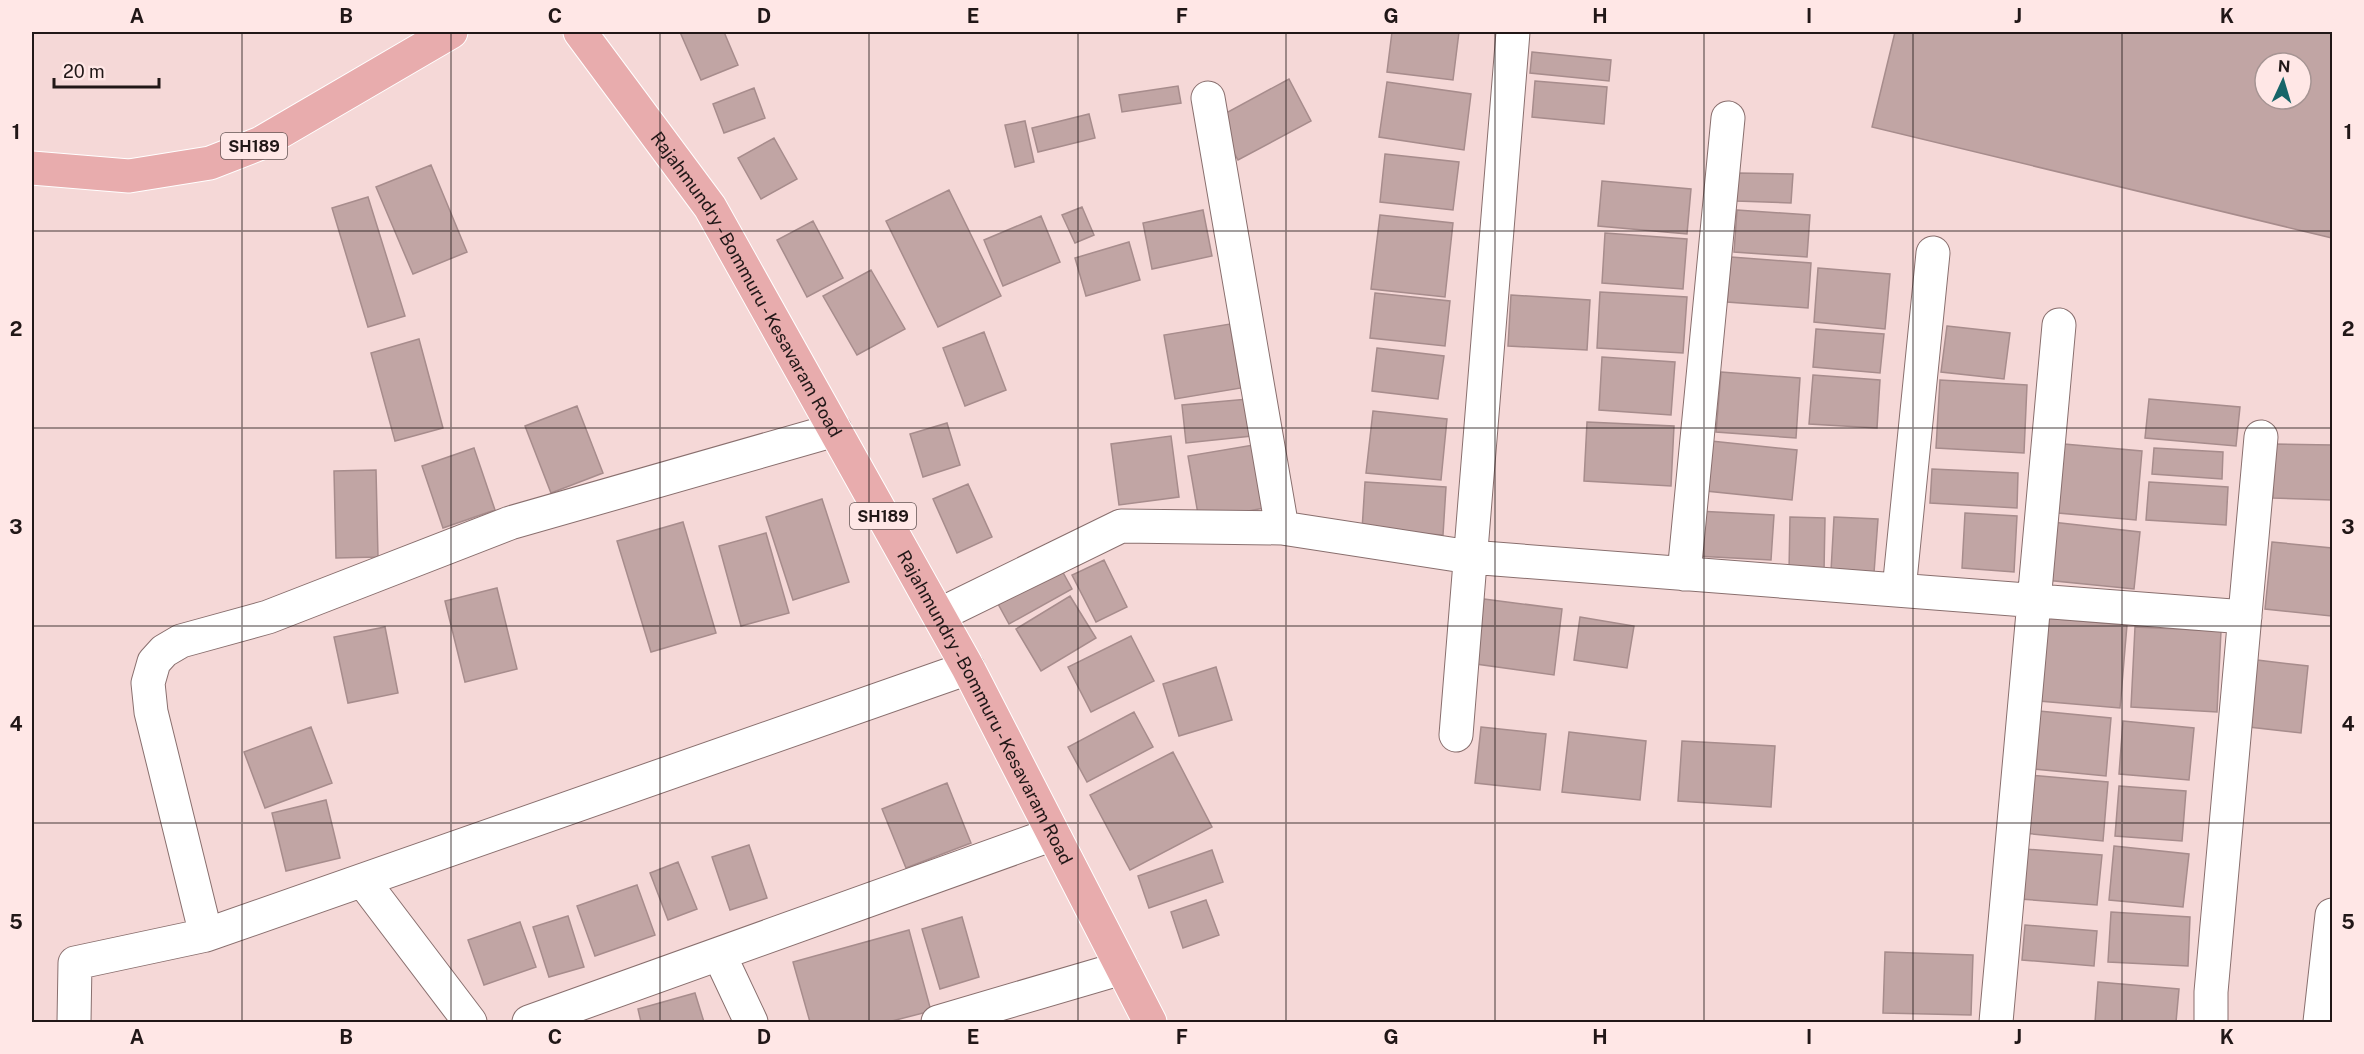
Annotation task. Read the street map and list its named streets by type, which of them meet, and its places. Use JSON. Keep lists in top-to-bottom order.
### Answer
{
  "streets": {
    "main road": ["SH189", "Rajahmundry - Bommuru - Kesavaram Road"]
  },
  "scale_bar": "20 m",
  "north": "top",
  "grid": {
    "columns": [
      "A",
      "B",
      "C",
      "D",
      "E",
      "F",
      "G",
      "H",
      "I",
      "J",
      "K"
    ],
    "rows": [
      "1",
      "2",
      "3",
      "4",
      "5"
    ]
  }
}
